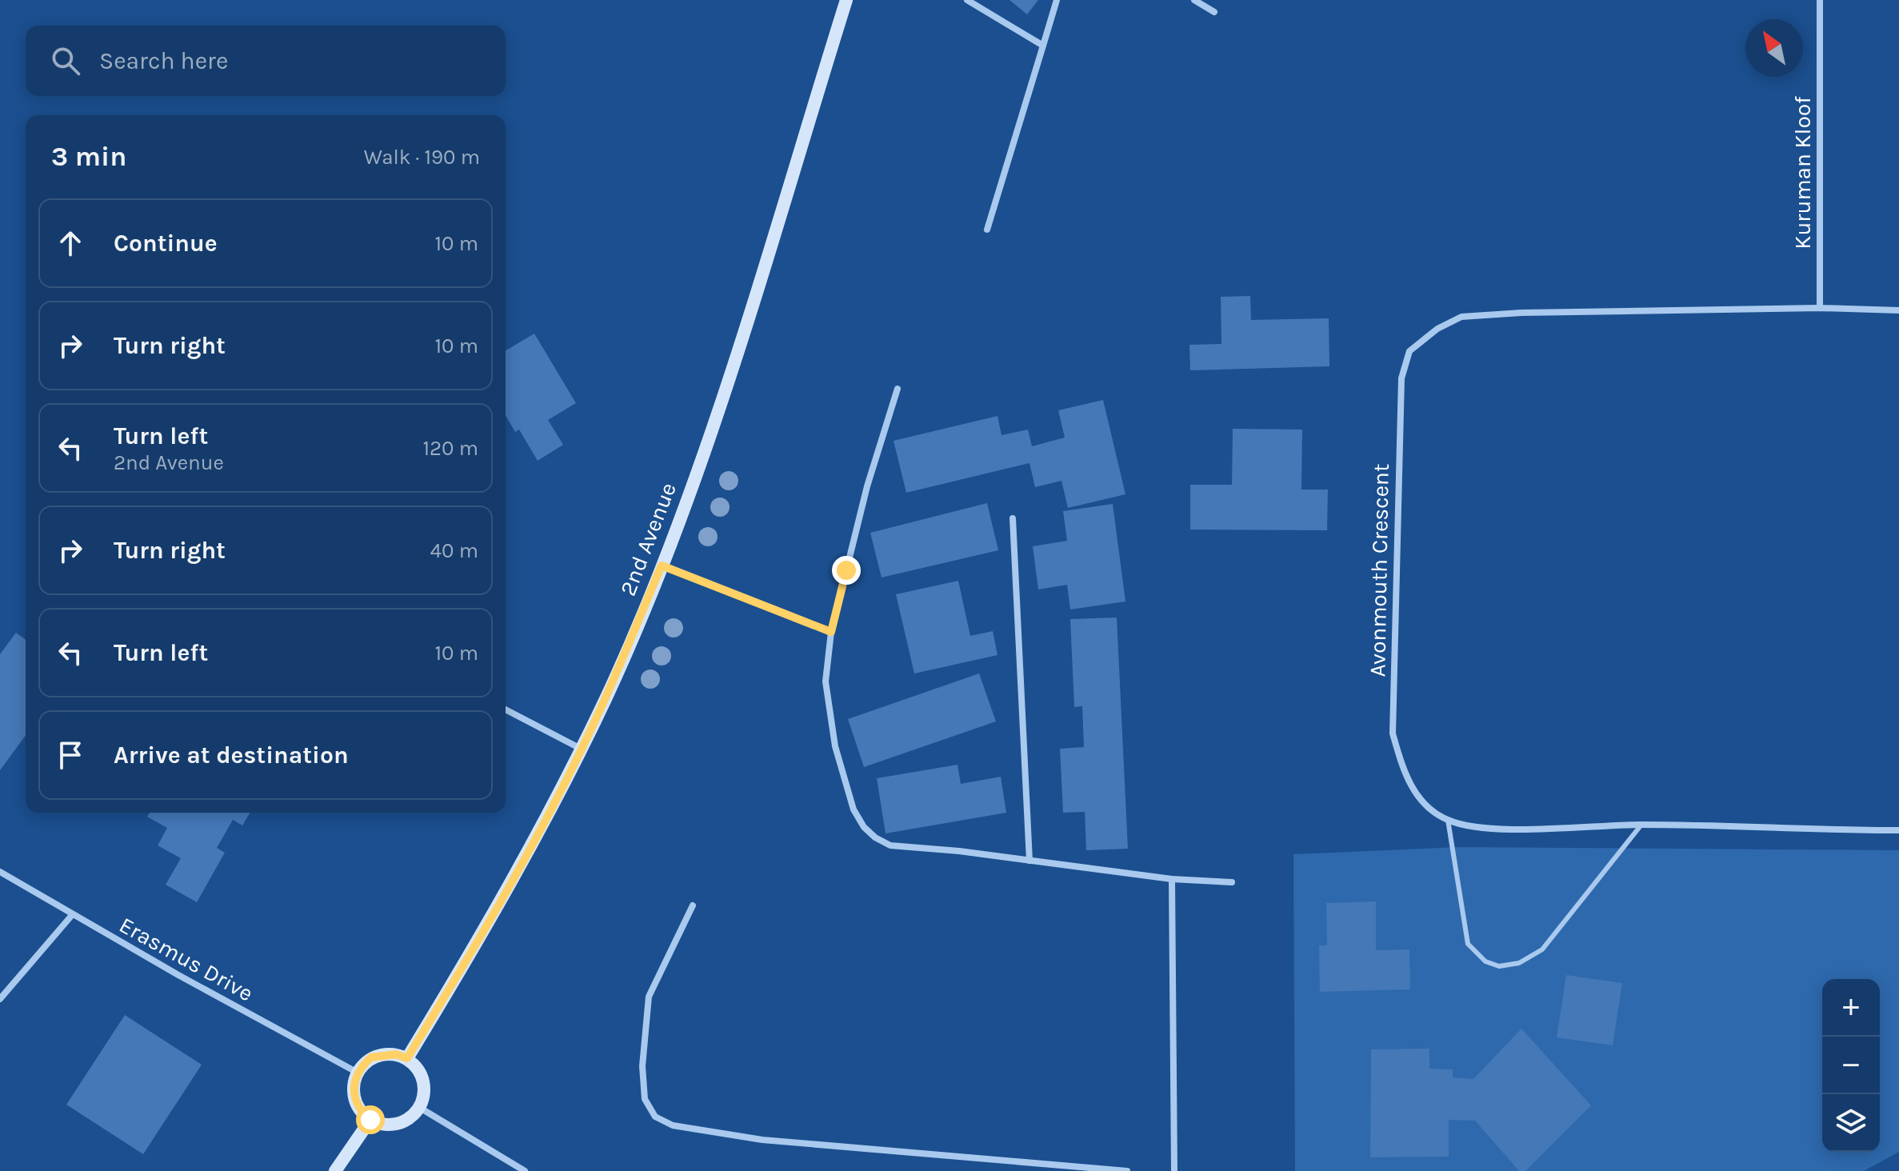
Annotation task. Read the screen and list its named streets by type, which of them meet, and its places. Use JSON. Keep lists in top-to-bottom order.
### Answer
{
  "streets": {
    "street": [
      "Kuruman Kloof",
      "2nd Avenue",
      "Avonmouth Crescent",
      "Erasmus Drive"
    ]
  },
  "crossings": [
    ["Kuruman Kloof", "Avonmouth Crescent"],
    ["2nd Avenue", "Erasmus Drive"]
  ],
  "north": "top left",
  "page": {
    "search": "Search here",
    "heading": ["3 min", "Walk · 190 m"],
    "list": [
      ["Continue", "10 m"],
      ["Turn right", "10 m"],
      ["Turn left", "2nd Avenue", "120 m"],
      ["Turn right", "40 m"],
      ["Turn left", "10 m"],
      "Arrive at destination"
    ],
    "map_buttons": ["+", "−"]
  }
}
